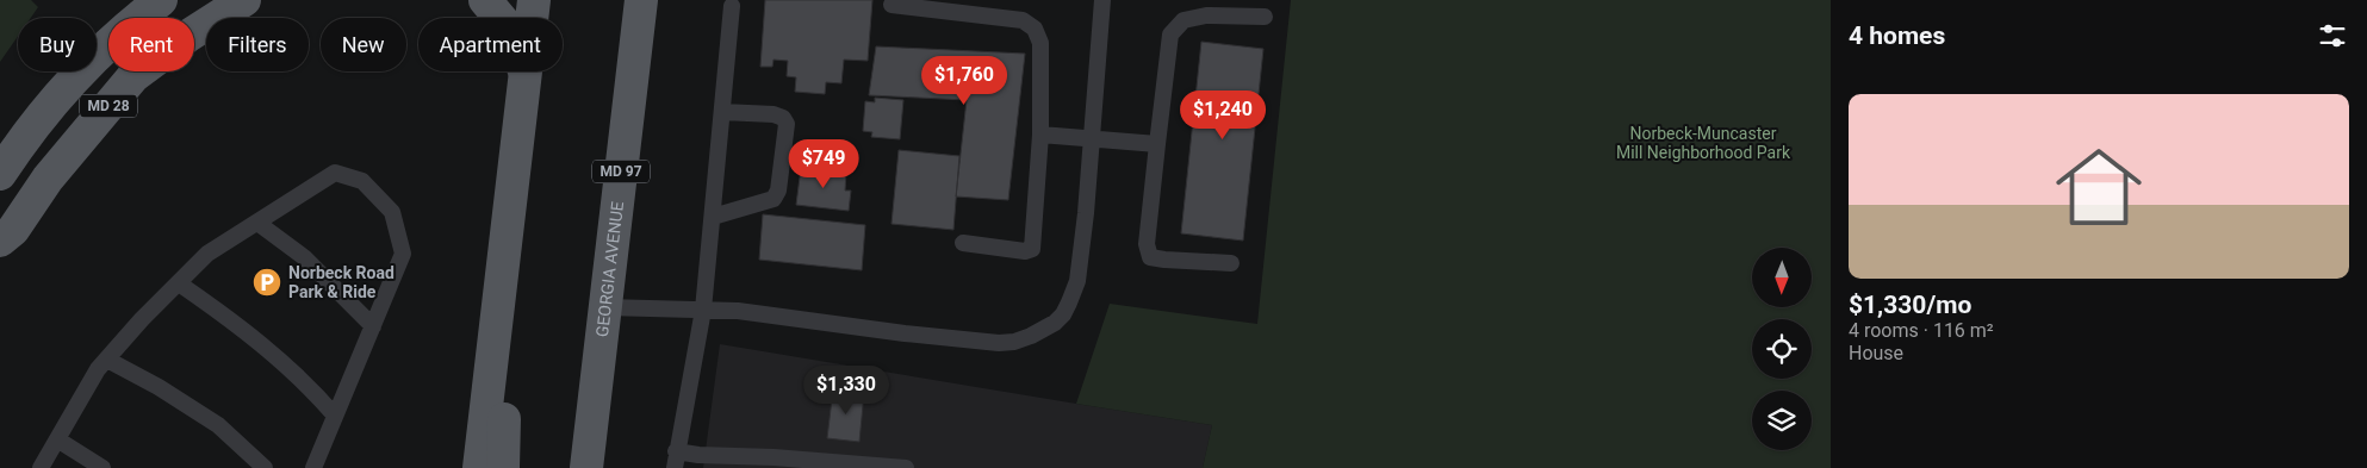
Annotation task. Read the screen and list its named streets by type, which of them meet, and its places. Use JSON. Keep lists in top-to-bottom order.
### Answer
{
  "streets": {
    "main road": ["MD 28", "MD 97", "GEORGIA AVENUE"]
  },
  "parks": ["Norbeck-Muncaster Mill Neighborhood Park"],
  "places": {
    "parking": ["Norbeck Road Park & Ride"]
  },
  "north": "bottom",
  "page": {
    "heading": "4 homes",
    "chip": [
      "Buy",
      "Rent",
      "Filters",
      "New",
      "Apartment"
    ],
    "price": [
      "$1,760",
      "$1,240",
      "$749",
      "$1,330"
    ],
    "list": [
      {
        "name": "$1,330/mo",
        "note": "4 rooms · 116 m² · House"
      }
    ]
  }
}
